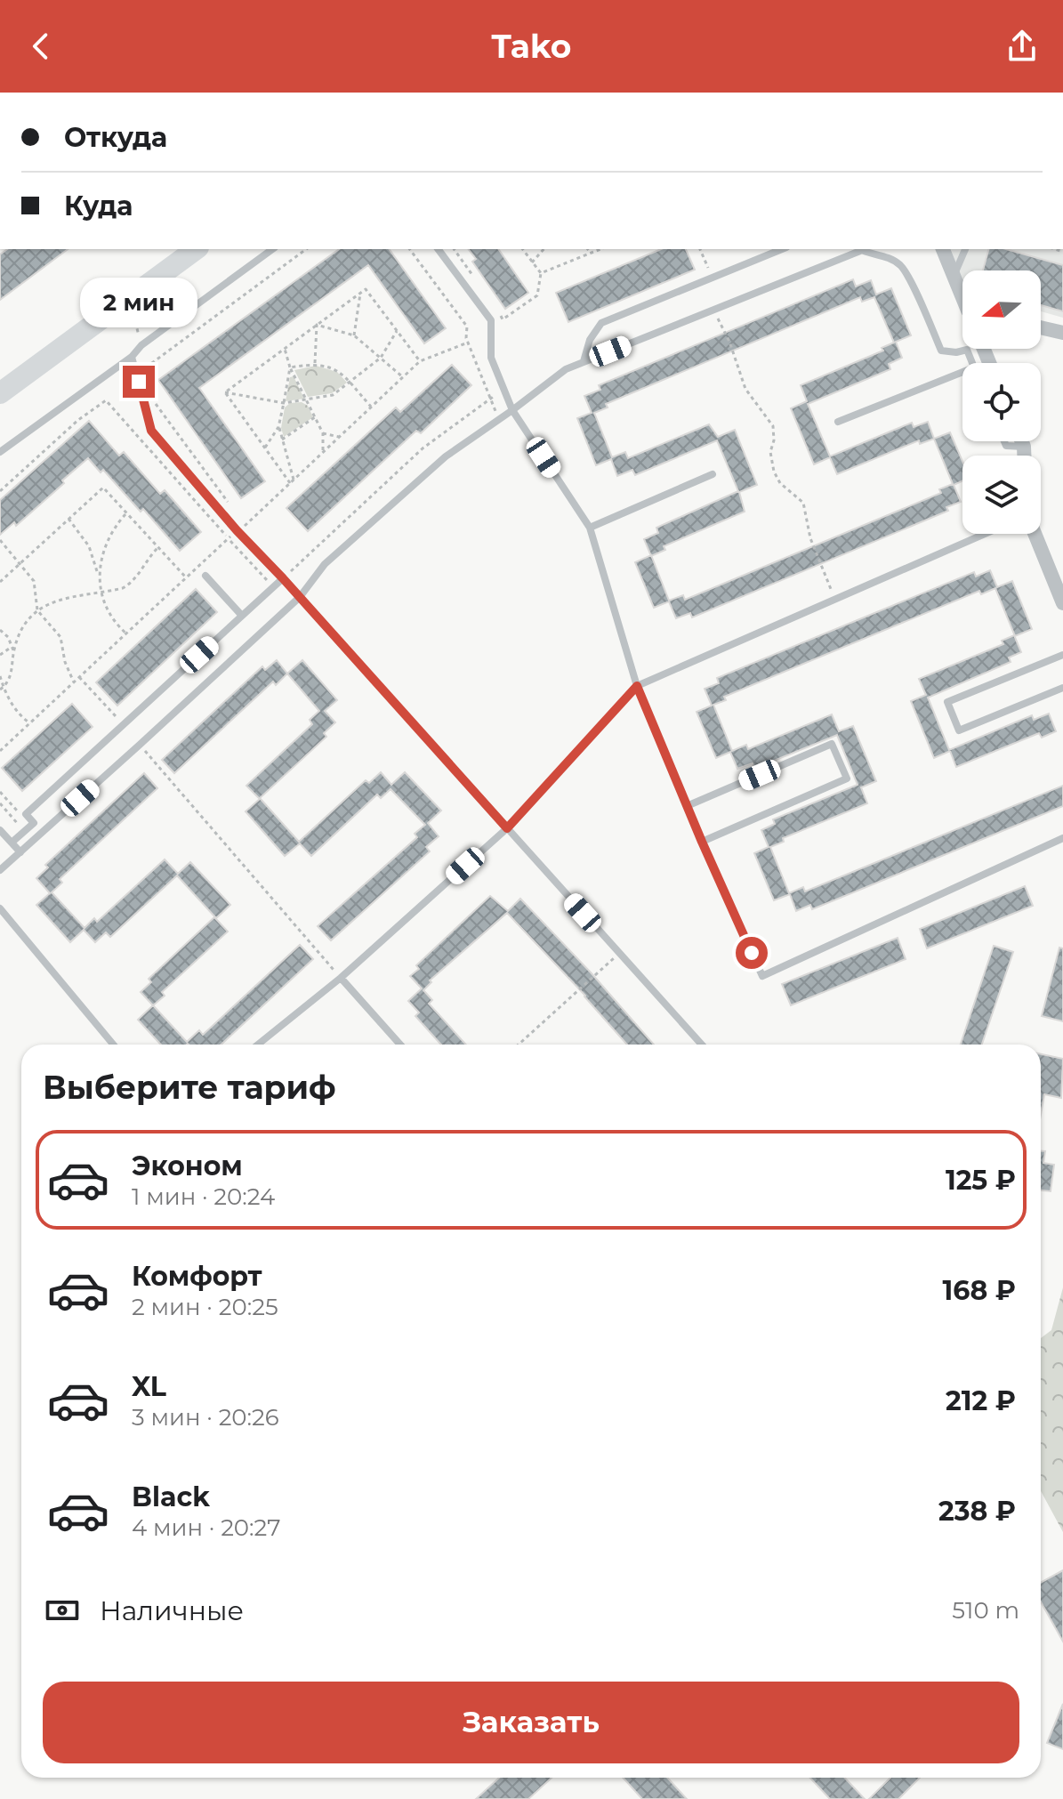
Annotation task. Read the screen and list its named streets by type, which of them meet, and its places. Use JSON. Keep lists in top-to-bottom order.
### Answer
{
  "north": "left",
  "page": {
    "header": "Tako",
    "banner": ["Откуда", "Куда"],
    "bubble": "2 мин",
    "heading": "Выберите тариф",
    "list": [
      {
        "name": "Эконом",
        "note": "1 мин · 20:24",
        "value": "125 ₽"
      },
      {
        "name": "Комфорт",
        "note": "2 мин · 20:25",
        "value": "168 ₽"
      },
      {
        "name": "XL",
        "note": "3 мин · 20:26",
        "value": "212 ₽"
      },
      {
        "name": "Black",
        "note": "4 мин · 20:27",
        "value": "238 ₽"
      }
    ],
    "pay": ["Наличные", "510 m"],
    "buttons": "Заказать"
  }
}
